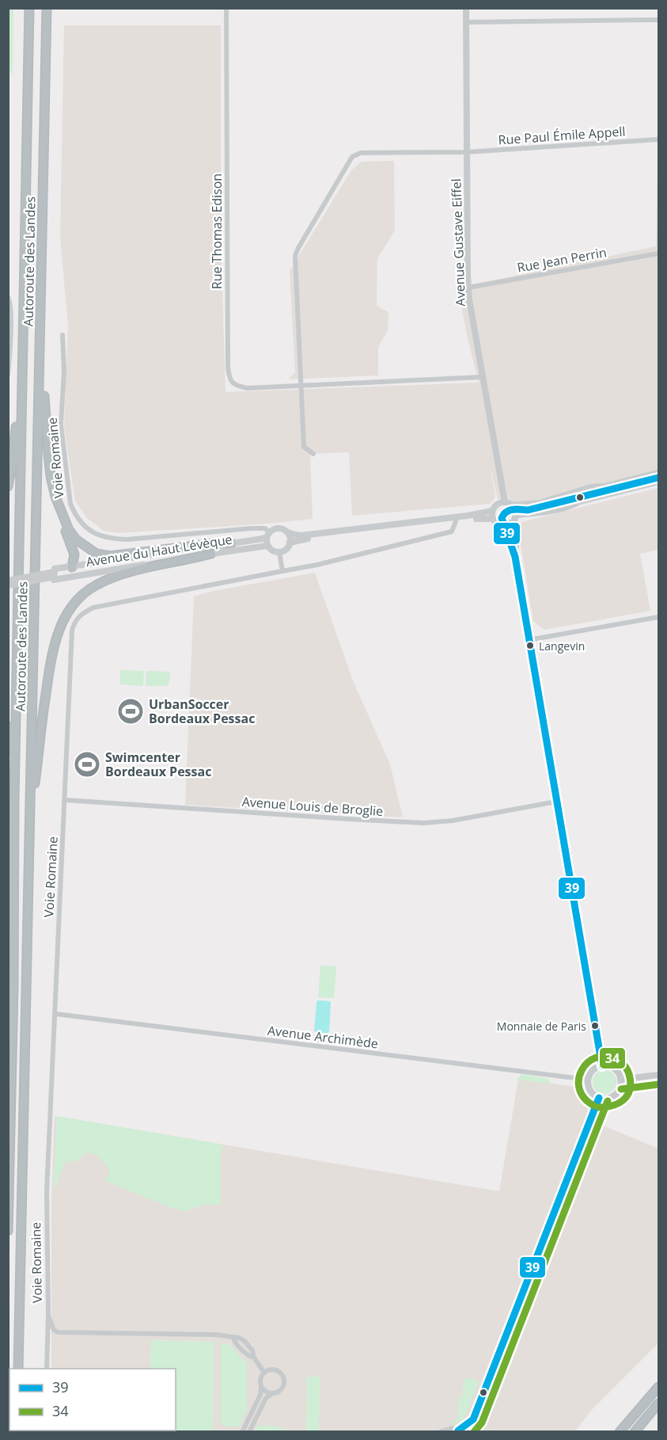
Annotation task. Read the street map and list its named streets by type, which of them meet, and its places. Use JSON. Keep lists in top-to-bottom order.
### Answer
{
  "streets": {
    "highway": ["Autoroute des Landes"],
    "main road": ["Avenue du Haut Lévèque"],
    "street": [
      "Rue Paul Émile Appell",
      "Rue Thomas Edison",
      "Avenue Gustave Eiffel",
      "Rue Jean Perrin",
      "Voie Romaine",
      "Avenue Louis de Broglie",
      "Avenue Archimède"
    ]
  },
  "crossings": [
    ["Rue Paul Émile Appell", "Rue Thomas Edison"],
    ["Rue Paul Émile Appell", "Avenue Gustave Eiffel"],
    ["Rue Thomas Edison", "Avenue Gustave Eiffel"],
    ["Avenue Gustave Eiffel", "Rue Jean Perrin"],
    ["Voie Romaine", "Avenue du Haut Lévèque"],
    ["Voie Romaine", "Avenue Louis de Broglie"],
    ["Voie Romaine", "Avenue Archimède"]
  ],
  "places": {
    "other": ["Langevin", "Monnaie de Paris"],
    "sports": ["UrbanSoccer Bordeaux Pessac", "Swimcenter Bordeaux Pessac"]
  },
  "lines": ["transit line 39", "transit line 34"],
  "legend": ["39", "34"]
}
